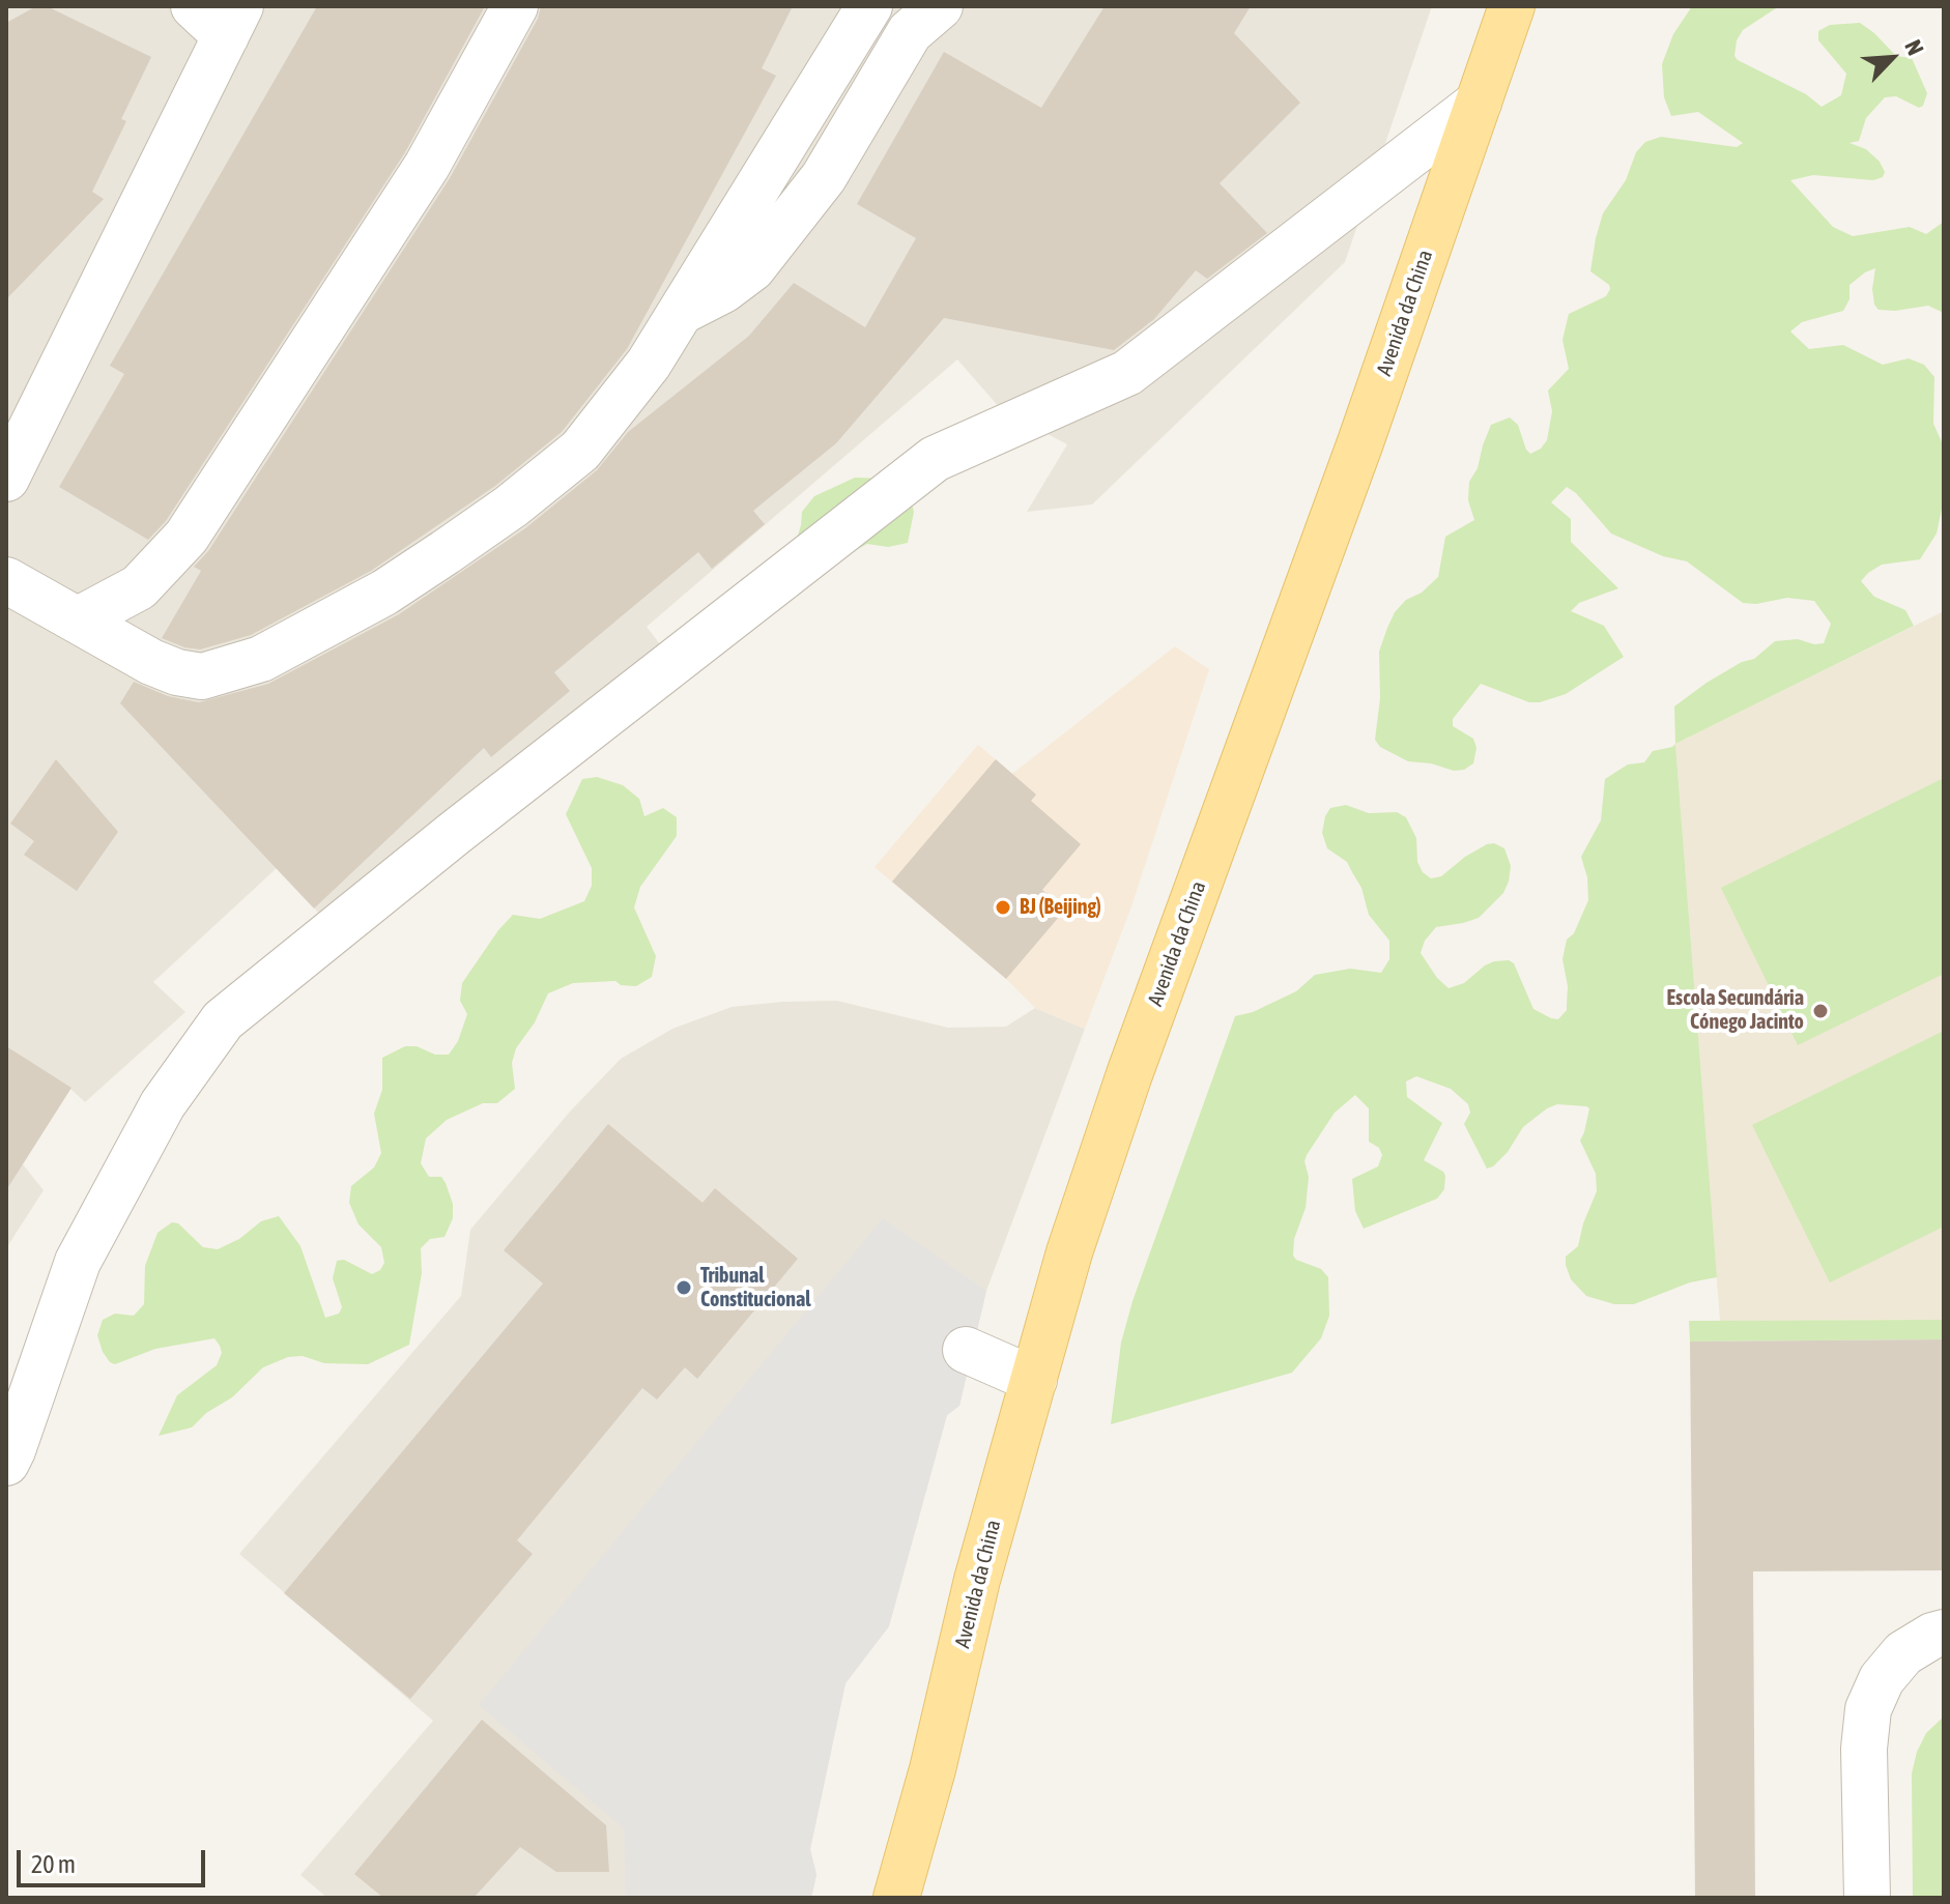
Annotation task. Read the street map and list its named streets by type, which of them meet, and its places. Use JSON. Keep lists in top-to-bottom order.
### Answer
{
  "streets": {
    "main road": ["Avenida da China"]
  },
  "places": ["BJ (Beijing)", "Escola Secundária Cónego Jacinto", "Tribunal Constitucional"],
  "scale_bar": "20 m",
  "north": "top right"
}
